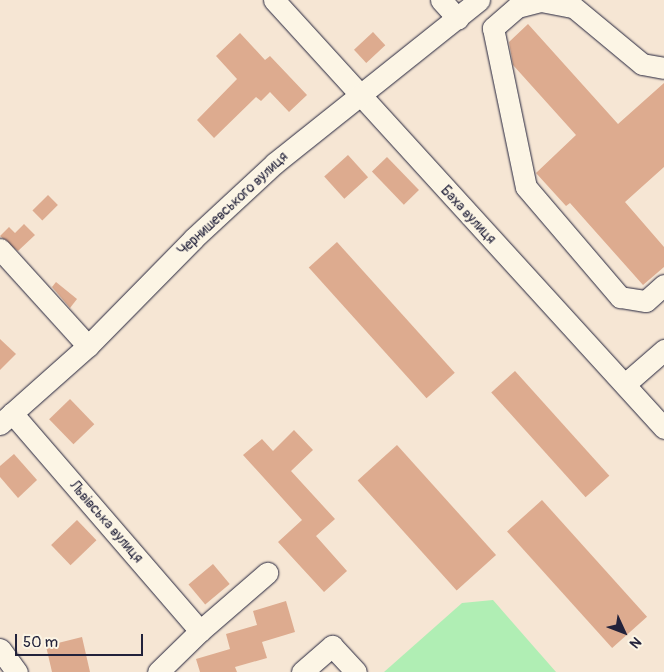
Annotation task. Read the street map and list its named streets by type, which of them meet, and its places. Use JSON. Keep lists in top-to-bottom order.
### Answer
{
  "streets": {
    "street": ["Чернишевського вулиця", "Баха вулиця", "Львівська вулиця"]
  },
  "crossings": [
    ["Чернишевського вулиця", "Баха вулиця"],
    ["Чернишевського вулиця", "Львівська вулиця"]
  ],
  "scale_bar": "50 m",
  "north": "bottom right"
}
